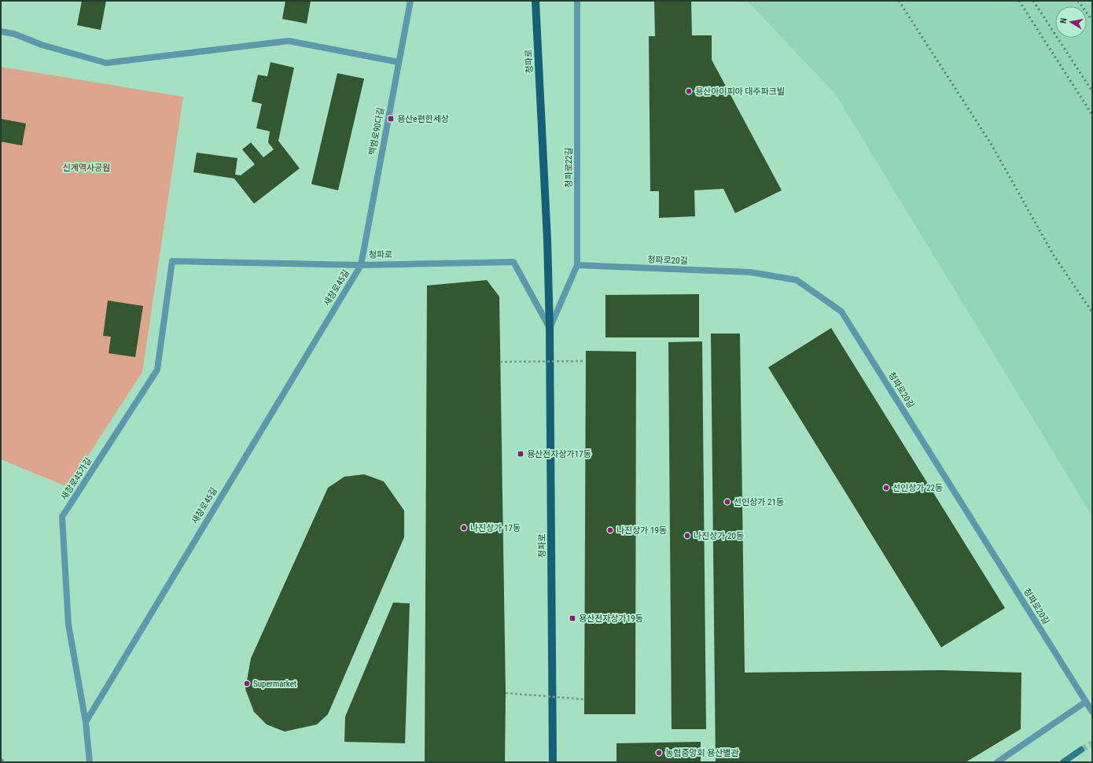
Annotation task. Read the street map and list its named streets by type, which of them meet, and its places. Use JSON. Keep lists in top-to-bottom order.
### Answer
{
  "streets": {
    "main road": ["청파로"],
    "street": [
      "백범로90다길",
      "청파로22길",
      "청파로20길",
      "새창로45길",
      "새창로45가길"
    ]
  },
  "crossings": [
    ["청파로", "백범로90다길"],
    ["청파로", "청파로22길"],
    ["청파로", "새창로45길"],
    ["청파로", "새창로45가길"],
    ["백범로90다길", "새창로45길"],
    ["청파로22길", "청파로20길"],
    ["새창로45길", "새창로45가길"]
  ],
  "parks": ["신계역사공원"],
  "places": {
    "other": [
      "용산아이피아 대주파크빌",
      "선인상가 22동",
      "선인상가 21동",
      "나진상가 17동",
      "나진상가 19동",
      "나진상가 20동",
      "Supermarket",
      "농협중앙회 용산별관"
    ],
    "transit": ["용산e편한세상", "용산전자상가17동", "용산전자상가19동"]
  },
  "north": "left"
}
